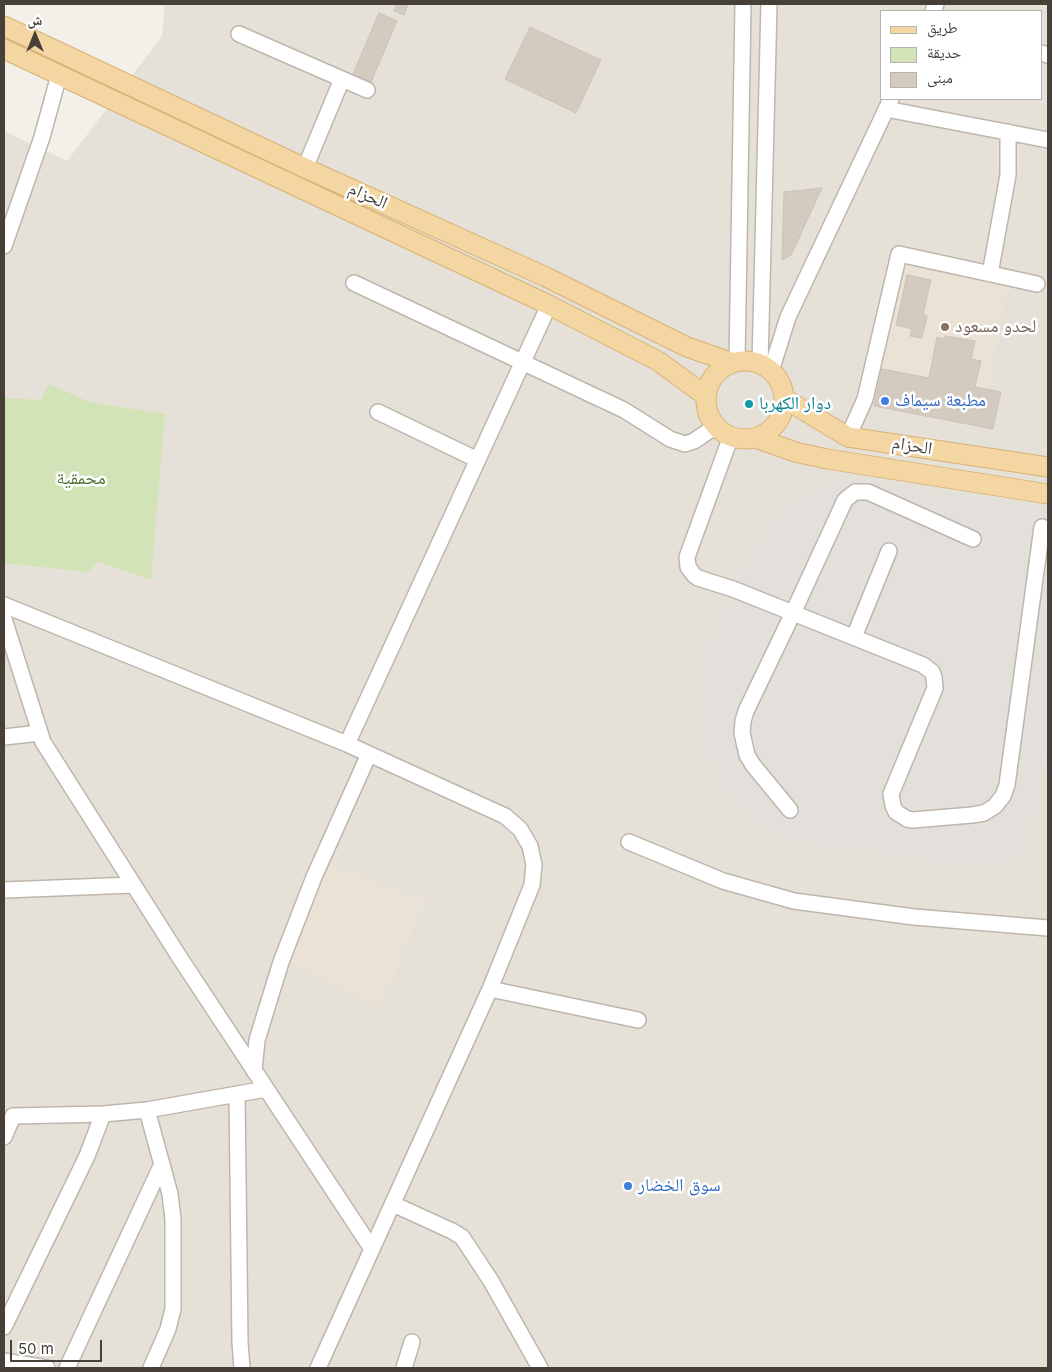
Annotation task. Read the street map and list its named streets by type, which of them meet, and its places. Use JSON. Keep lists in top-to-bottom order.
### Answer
{
  "streets": {
    "main road": ["الحزام"]
  },
  "parks": ["محمقية"],
  "places": [
    "لحدو مسعود",
    "مطبعة سيماف",
    "دوار الكهربا",
    "سوق الخضار"
  ],
  "legend": ["طريق", "حديقة", "مبنى"],
  "scale_bar": "50 m",
  "north": "top"
}
